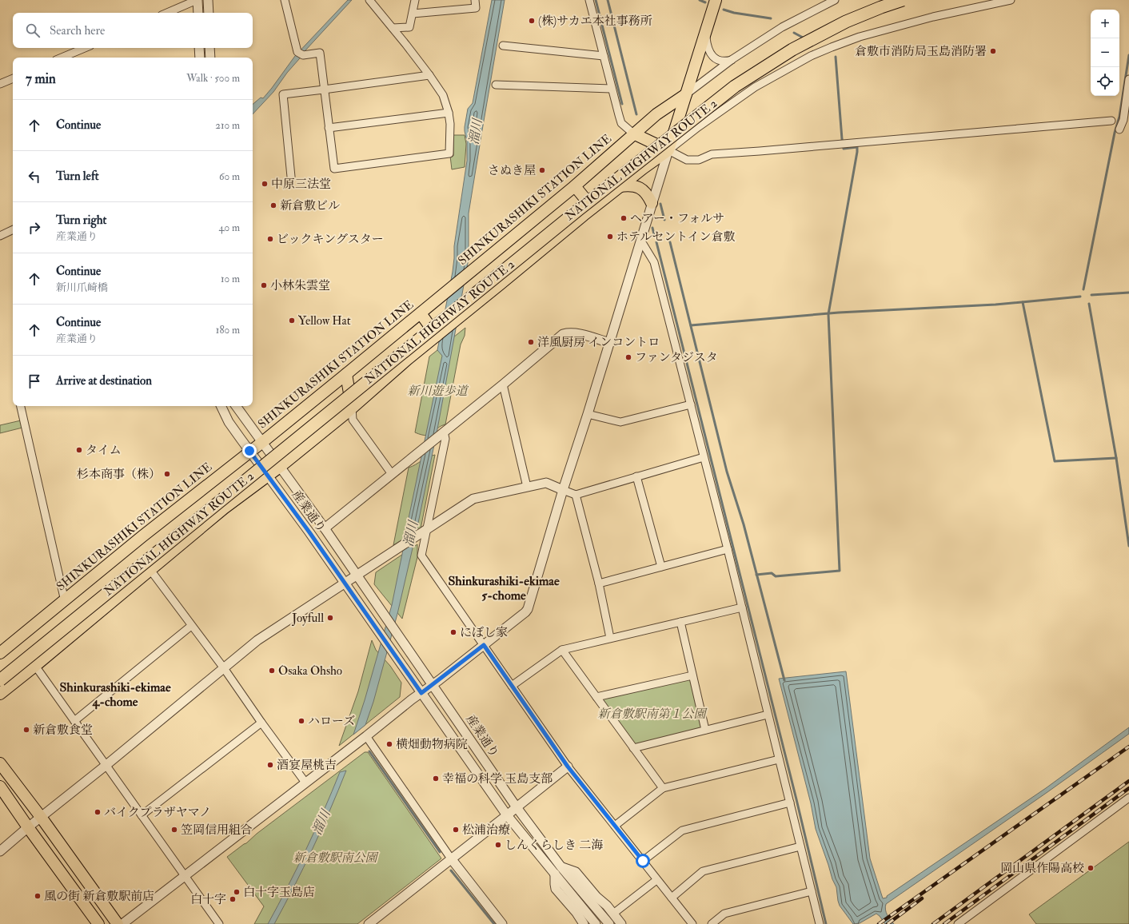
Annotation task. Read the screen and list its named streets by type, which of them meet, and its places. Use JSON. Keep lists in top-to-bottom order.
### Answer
{
  "streets": {
    "highway": ["NATIONAL HIGHWAY ROUTE 2"],
    "main road": ["SHINKURASHIKI STATION LINE"],
    "street": ["産業通り"]
  },
  "crossings": [
    ["SHINKURASHIKI STATION LINE", "産業通り"]
  ],
  "districts": ["Shinkurashiki-ekimae 5-chome", "Shinkurashiki-ekimae 4-chome"],
  "water": ["溜川"],
  "parks": ["新川遊歩道", "新倉敷駅南第１公園", "新倉敷駅南公園"],
  "places": [
    "(株)サカエ本社事務所",
    "倉敷市消防局玉島消防署",
    "さぬき屋",
    "中原三法堂",
    "新倉敷ビル",
    "ヘアー・フォルサ",
    "ホテルセントイン倉敷",
    "ビックキングスター",
    "小林朱雲堂",
    "Yellow Hat",
    "洋風厨房 インコントロ",
    "ファンタジスタ",
    "タイム",
    "杉本商事（株）",
    "Joyfull",
    "にぼし家",
    "Osaka Ohsho",
    "ハローズ",
    "新倉敷食堂",
    "横畑動物病院",
    "酒宴屋桃吉",
    "幸福の科学 玉島支部",
    "バイクプラザヤマノ",
    "笠岡信用組合",
    "松浦治療",
    "しんくらしき 二海",
    "岡山県作陽高校",
    "白十字玉島店",
    "風の街 新倉敷駅前店",
    "白十字"
  ],
  "page": {
    "map_buttons": ["+", "−"],
    "search": "Search here",
    "heading": ["7 min", "Walk · 500 m"],
    "list": [
      ["Continue", "210 m"],
      ["Turn left", "60 m"],
      ["Turn right", "産業通り", "40 m"],
      ["Continue", "新川爪崎橋", "10 m"],
      ["Continue", "産業通り", "180 m"],
      "Arrive at destination"
    ]
  }
}
